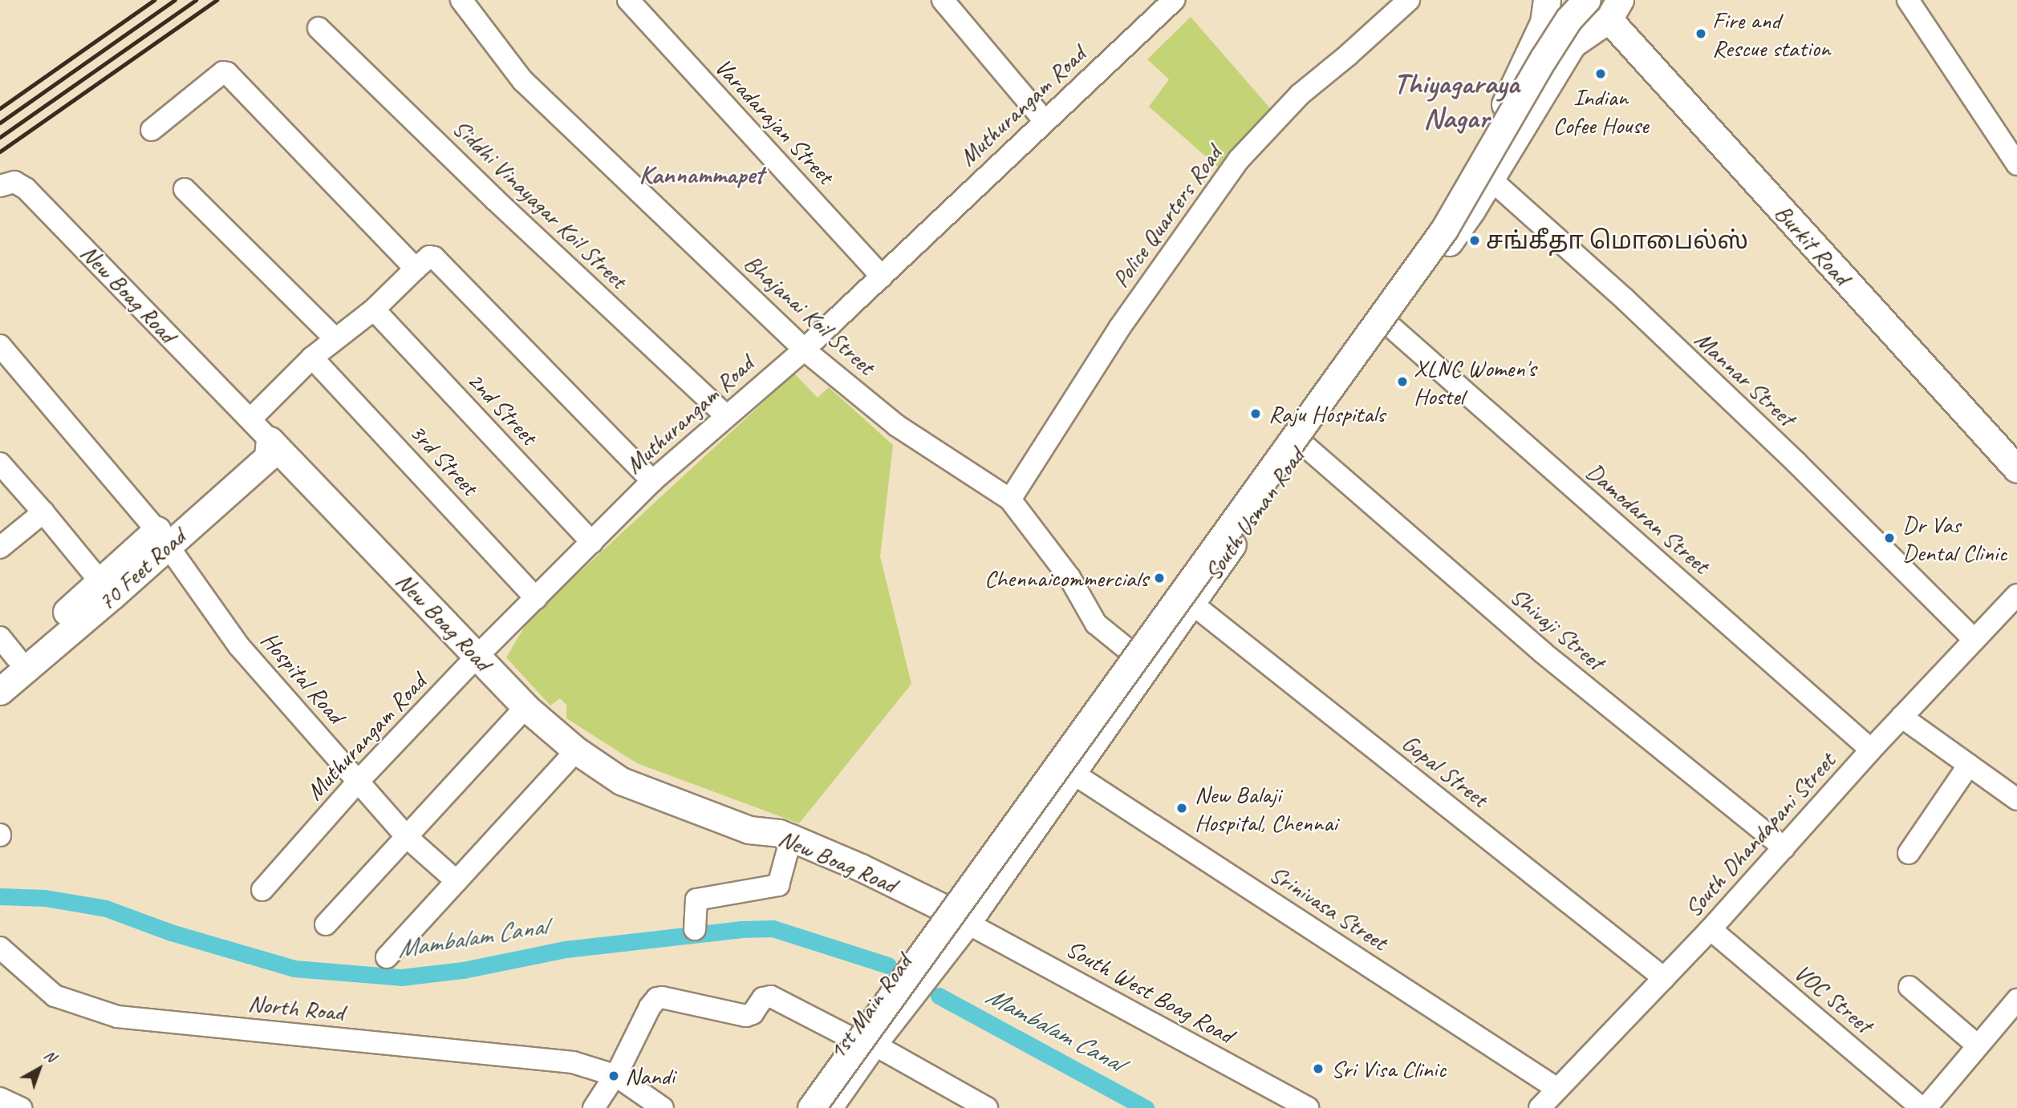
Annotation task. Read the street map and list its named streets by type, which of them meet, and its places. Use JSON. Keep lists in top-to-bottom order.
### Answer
{
  "streets": {
    "main road": [
      "Burkit Road",
      "New Boag Road",
      "South Usman Road",
      "70 Feet Road",
      "1st Main Road"
    ],
    "street": [
      "Muthurangam Road",
      "Varadarajan Street",
      "Siddhi Vinayagar Koil Street",
      "Police Quarters Road",
      "Bhajanai Koil Street",
      "Mannar Street",
      "2nd Street",
      "3rd Street",
      "Damodaran Street",
      "Shivaji Street",
      "Hospital Road",
      "Gopal Street",
      "South Dhandapani Street",
      "Srinivasa Street",
      "South West Boag Road",
      "VOC Street",
      "North Road"
    ]
  },
  "crossings": [
    ["Muthurangam Road", "Varadarajan Street"],
    ["Muthurangam Road", "Siddhi Vinayagar Koil Street"],
    ["Muthurangam Road", "New Boag Road"],
    ["Muthurangam Road", "Bhajanai Koil Street"],
    ["Muthurangam Road", "2nd Street"],
    ["Muthurangam Road", "3rd Street"],
    ["Muthurangam Road", "Hospital Road"],
    ["Police Quarters Road", "Bhajanai Koil Street"],
    ["Burkit Road", "South Usman Road"],
    ["New Boag Road", "South Usman Road"],
    ["New Boag Road", "70 Feet Road"],
    ["New Boag Road", "South West Boag Road"],
    ["New Boag Road", "1st Main Road"],
    ["Bhajanai Koil Street", "South Usman Road"],
    ["Mannar Street", "South Usman Road"],
    ["Mannar Street", "South Dhandapani Street"],
    ["South Usman Road", "Damodaran Street"],
    ["South Usman Road", "Shivaji Street"],
    ["South Usman Road", "Gopal Street"],
    ["South Usman Road", "Srinivasa Street"],
    ["South Usman Road", "South West Boag Road"],
    ["South Usman Road", "1st Main Road"],
    ["Damodaran Street", "South Dhandapani Street"],
    ["70 Feet Road", "Hospital Road"],
    ["Shivaji Street", "South Dhandapani Street"],
    ["Gopal Street", "South Dhandapani Street"],
    ["South Dhandapani Street", "Srinivasa Street"],
    ["South Dhandapani Street", "VOC Street"]
  ],
  "districts": ["Thiyagaraya Nagar", "Kannammapet"],
  "water": ["Mambalam Canal"],
  "places": [
    "Fire and Rescue station",
    "Indian Cofee House",
    "சங்கீதா மொபைல்ஸ்",
    "XLNC Women's Hostel",
    "Raju Hospitals",
    "Dr Vas Dental Clinic",
    "Chennaicommercials",
    "New Balaji Hospital, Chennai",
    "Sri Visa Clinic",
    "Nandi"
  ],
  "north": "top right"
}
